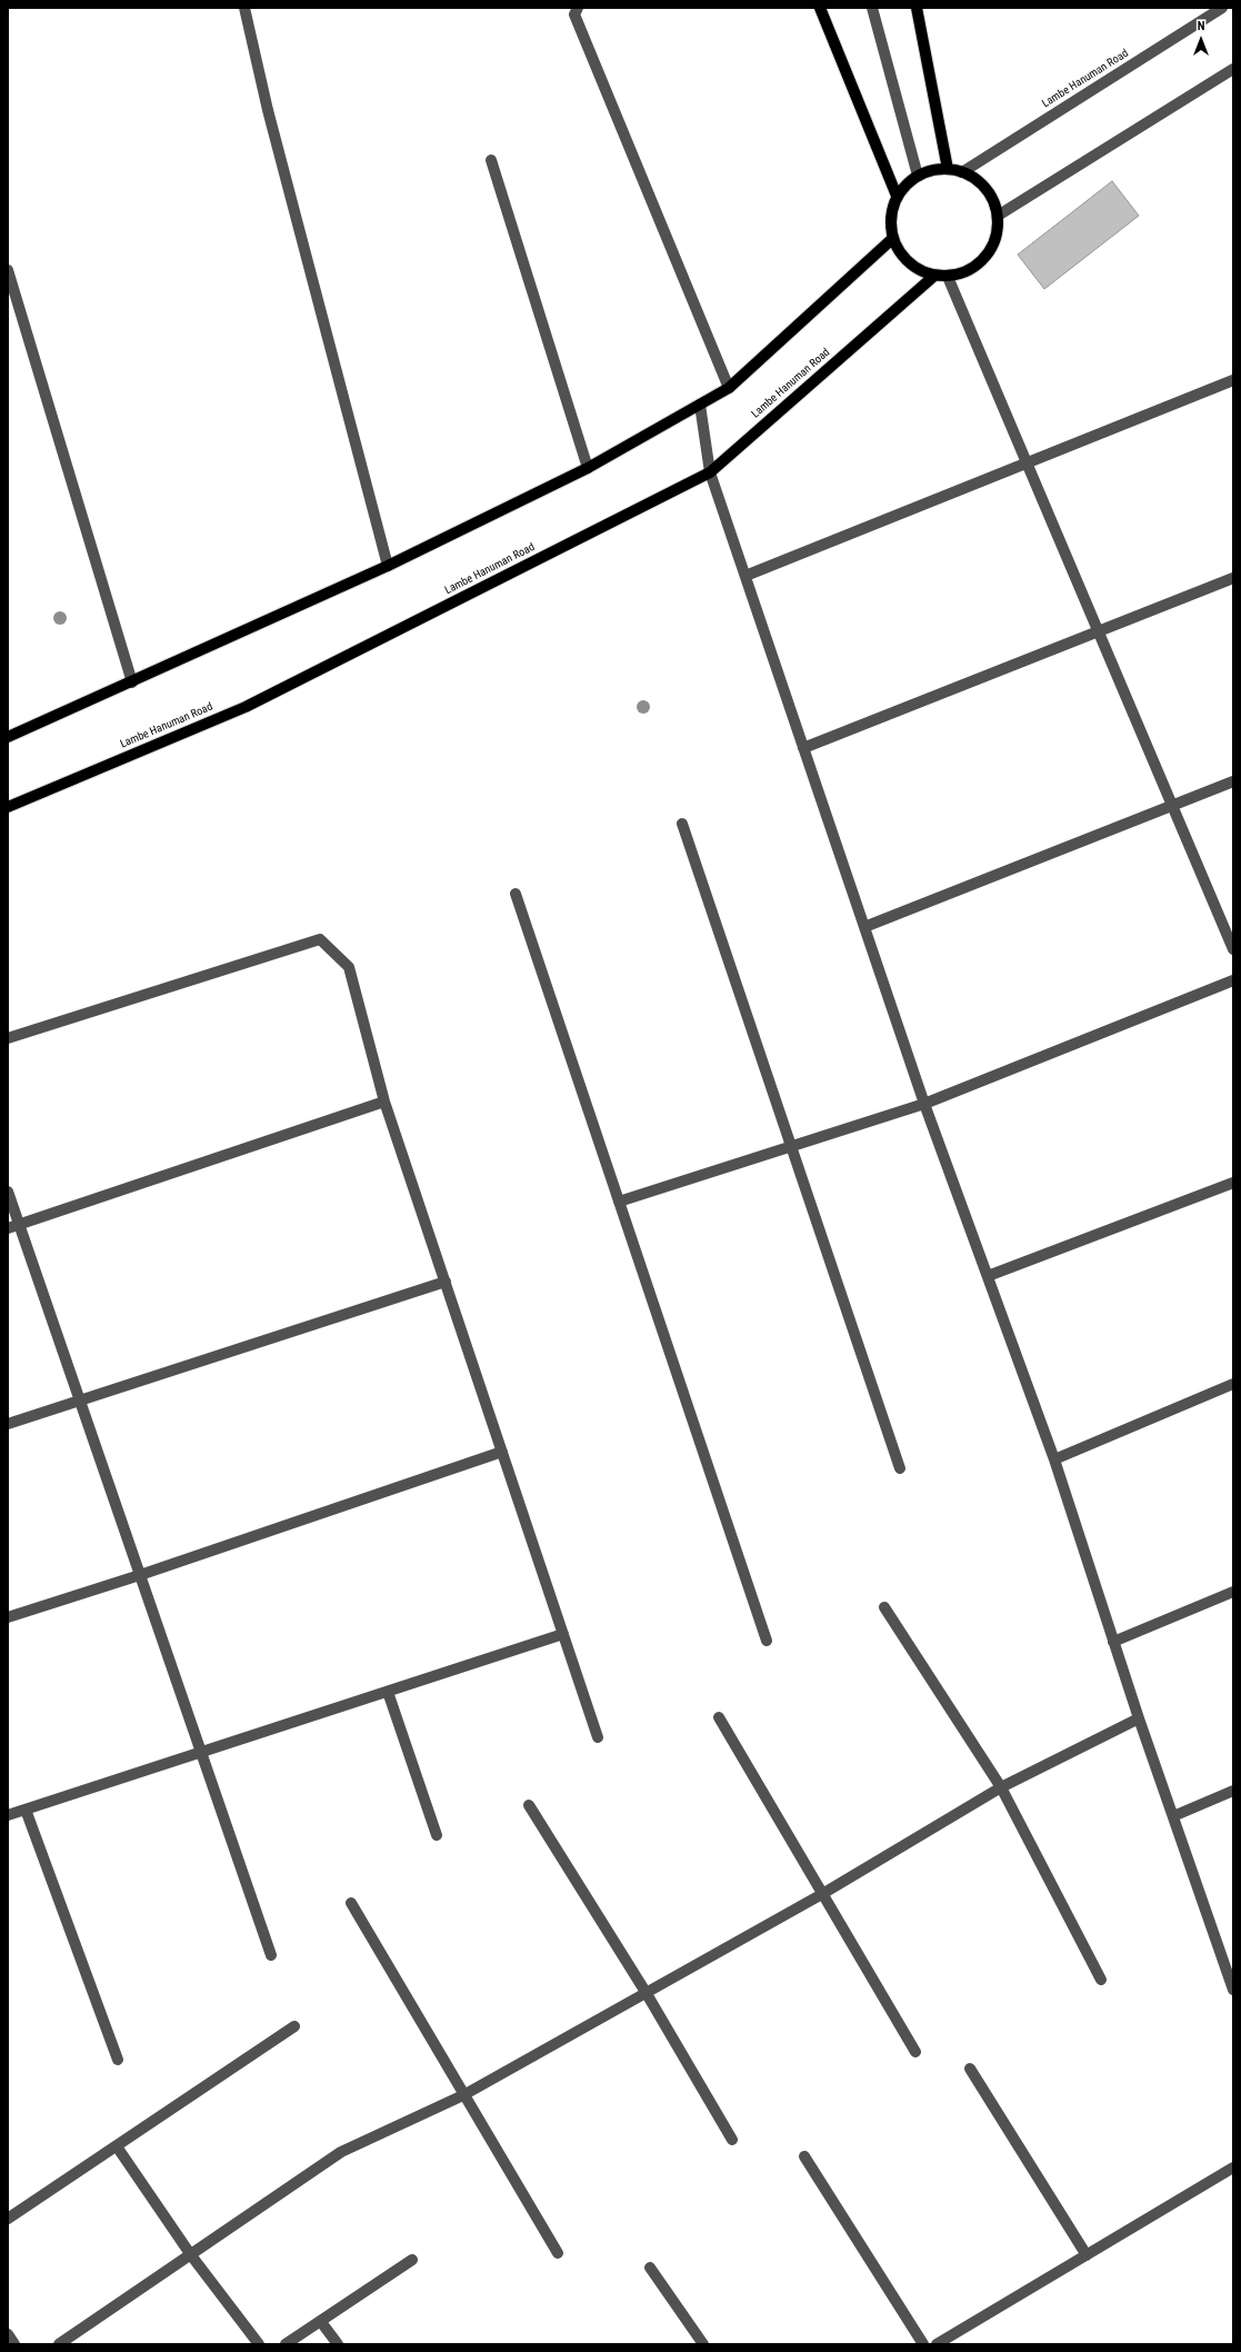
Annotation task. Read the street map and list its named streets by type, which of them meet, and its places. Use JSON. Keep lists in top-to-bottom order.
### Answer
{
  "streets": {
    "main road": ["Lambe Hanuman Road"]
  },
  "north": "top"
}
